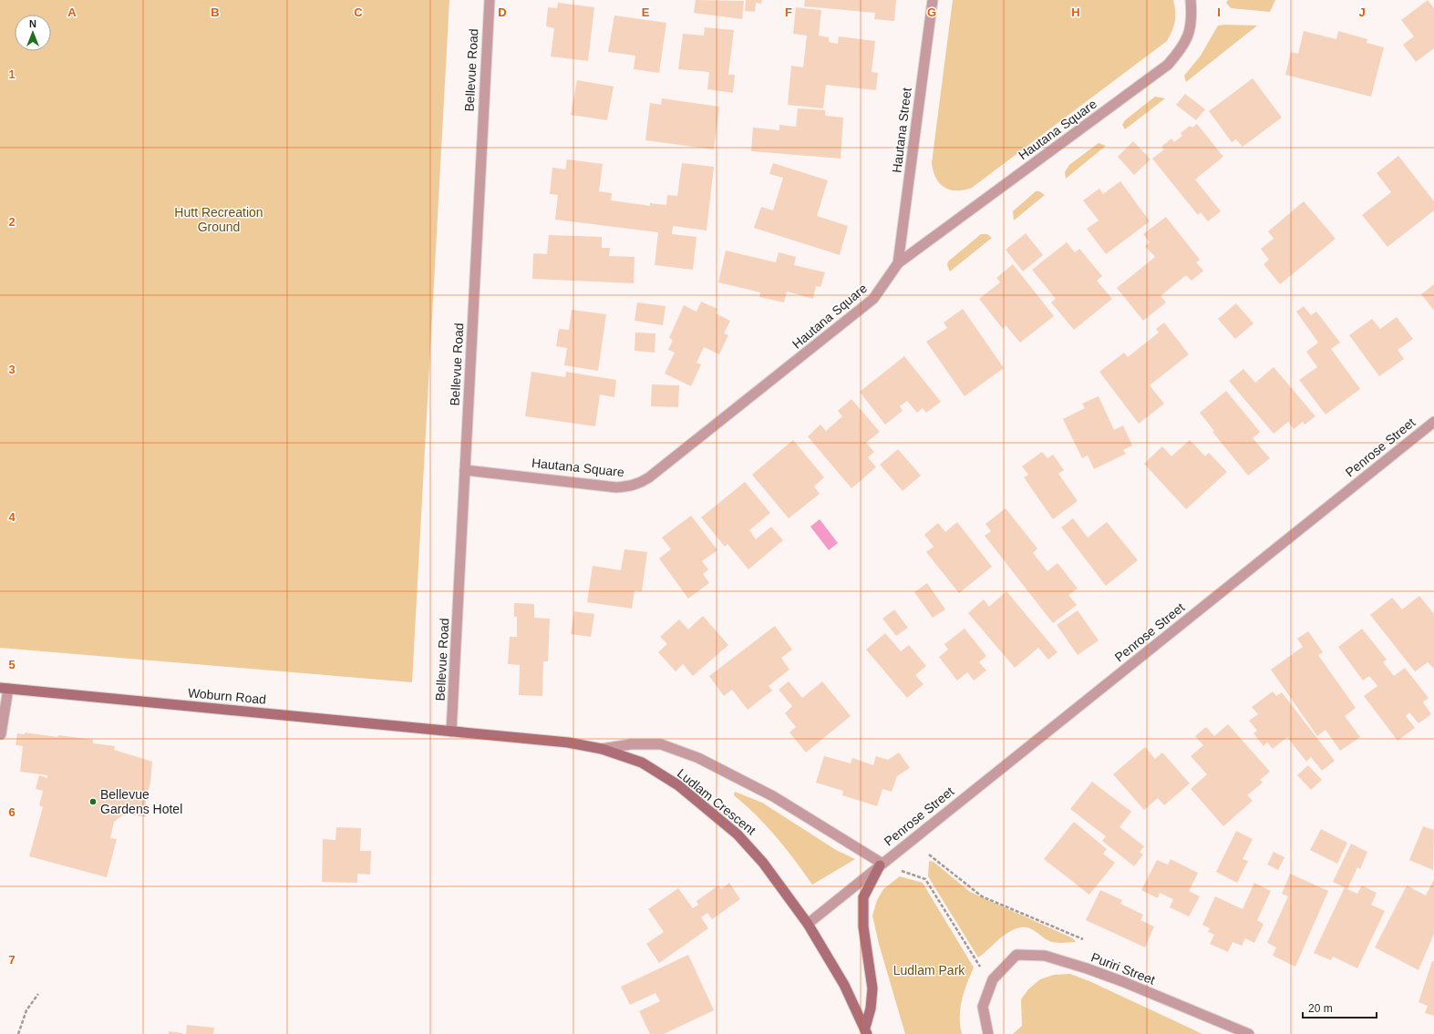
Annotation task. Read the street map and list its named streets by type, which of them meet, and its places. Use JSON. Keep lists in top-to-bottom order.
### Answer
{
  "streets": {
    "main road": ["Woburn Road", "Ludlam Crescent"],
    "street": [
      "Bellevue Road",
      "Hautana Square",
      "Hautana Street",
      "Penrose Street",
      "Puriri Street"
    ]
  },
  "crossings": [
    ["Bellevue Road", "Hautana Square"],
    ["Bellevue Road", "Woburn Road"],
    ["Bellevue Road", "Ludlam Crescent"],
    ["Hautana Square", "Hautana Street"],
    ["Penrose Street", "Ludlam Crescent"],
    ["Woburn Road", "Ludlam Crescent"]
  ],
  "parks": ["Hutt Recreation Ground", "Ludlam Park"],
  "places": ["Bellevue Gardens Hotel"],
  "scale_bar": "20 m",
  "north": "top",
  "grid": {
    "columns": [
      "A",
      "B",
      "C",
      "D",
      "E",
      "F",
      "G",
      "H",
      "I",
      "J"
    ],
    "rows": [
      "1",
      "2",
      "3",
      "4",
      "5",
      "6",
      "7"
    ]
  }
}
